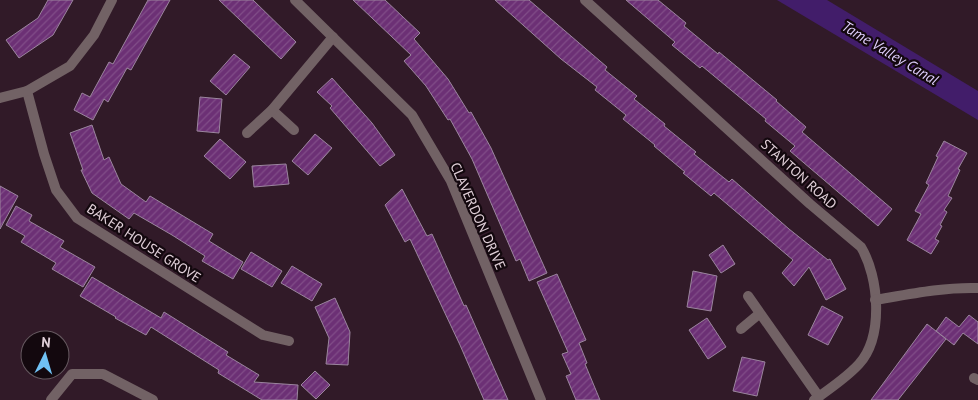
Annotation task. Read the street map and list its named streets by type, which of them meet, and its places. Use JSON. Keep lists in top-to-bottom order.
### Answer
{
  "streets": {
    "street": ["STANTON ROAD", "CLAVERDON DRIVE", "BAKER HOUSE GROVE"]
  },
  "water": ["Tame Valley Canal"],
  "north": "top"
}
